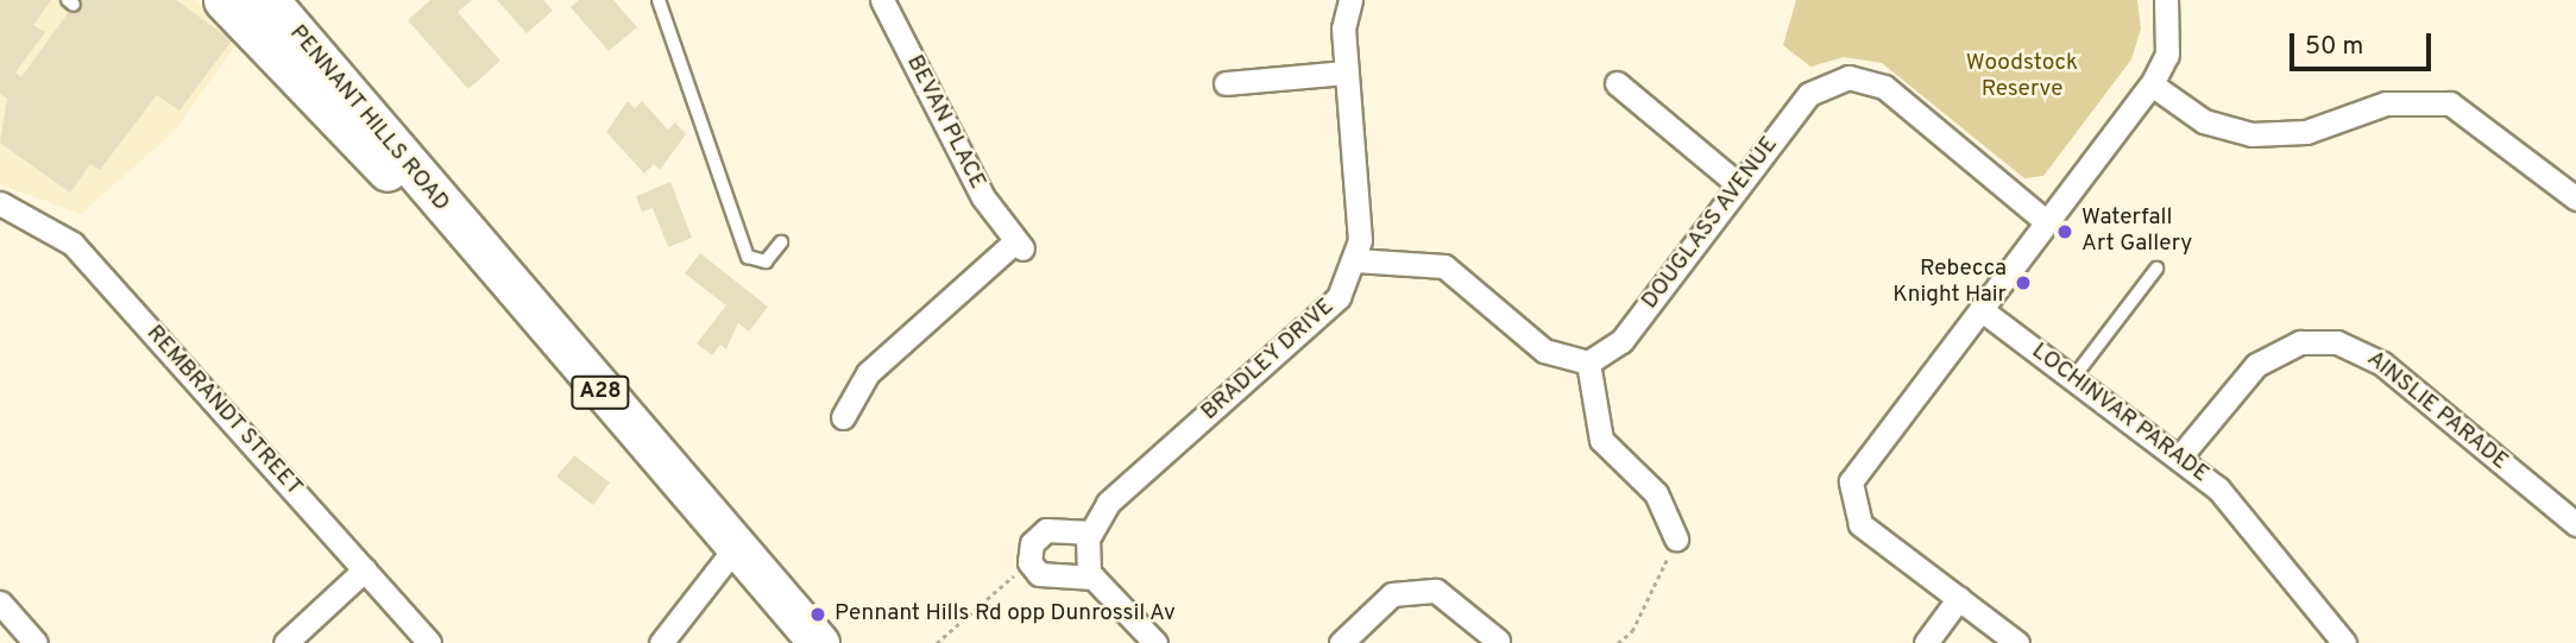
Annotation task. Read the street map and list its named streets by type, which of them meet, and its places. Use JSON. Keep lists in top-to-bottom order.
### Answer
{
  "streets": {
    "highway": ["PENNANT HILLS ROAD", "A28"],
    "street": [
      "BEVAN PLACE",
      "DOUGLASS AVENUE",
      "BRADLEY DRIVE",
      "REMBRANDT STREET",
      "AINSLIE PARADE",
      "LOCHINVAR PARADE"
    ]
  },
  "crossings": [
    ["AINSLIE PARADE", "LOCHINVAR PARADE"]
  ],
  "parks": ["Woodstock Reserve"],
  "places": ["Waterfall Art Gallery", "Rebecca Knight Hair", "Pennant Hills Rd opp Dunrossil Av"],
  "scale_bar": "50 m"
}
